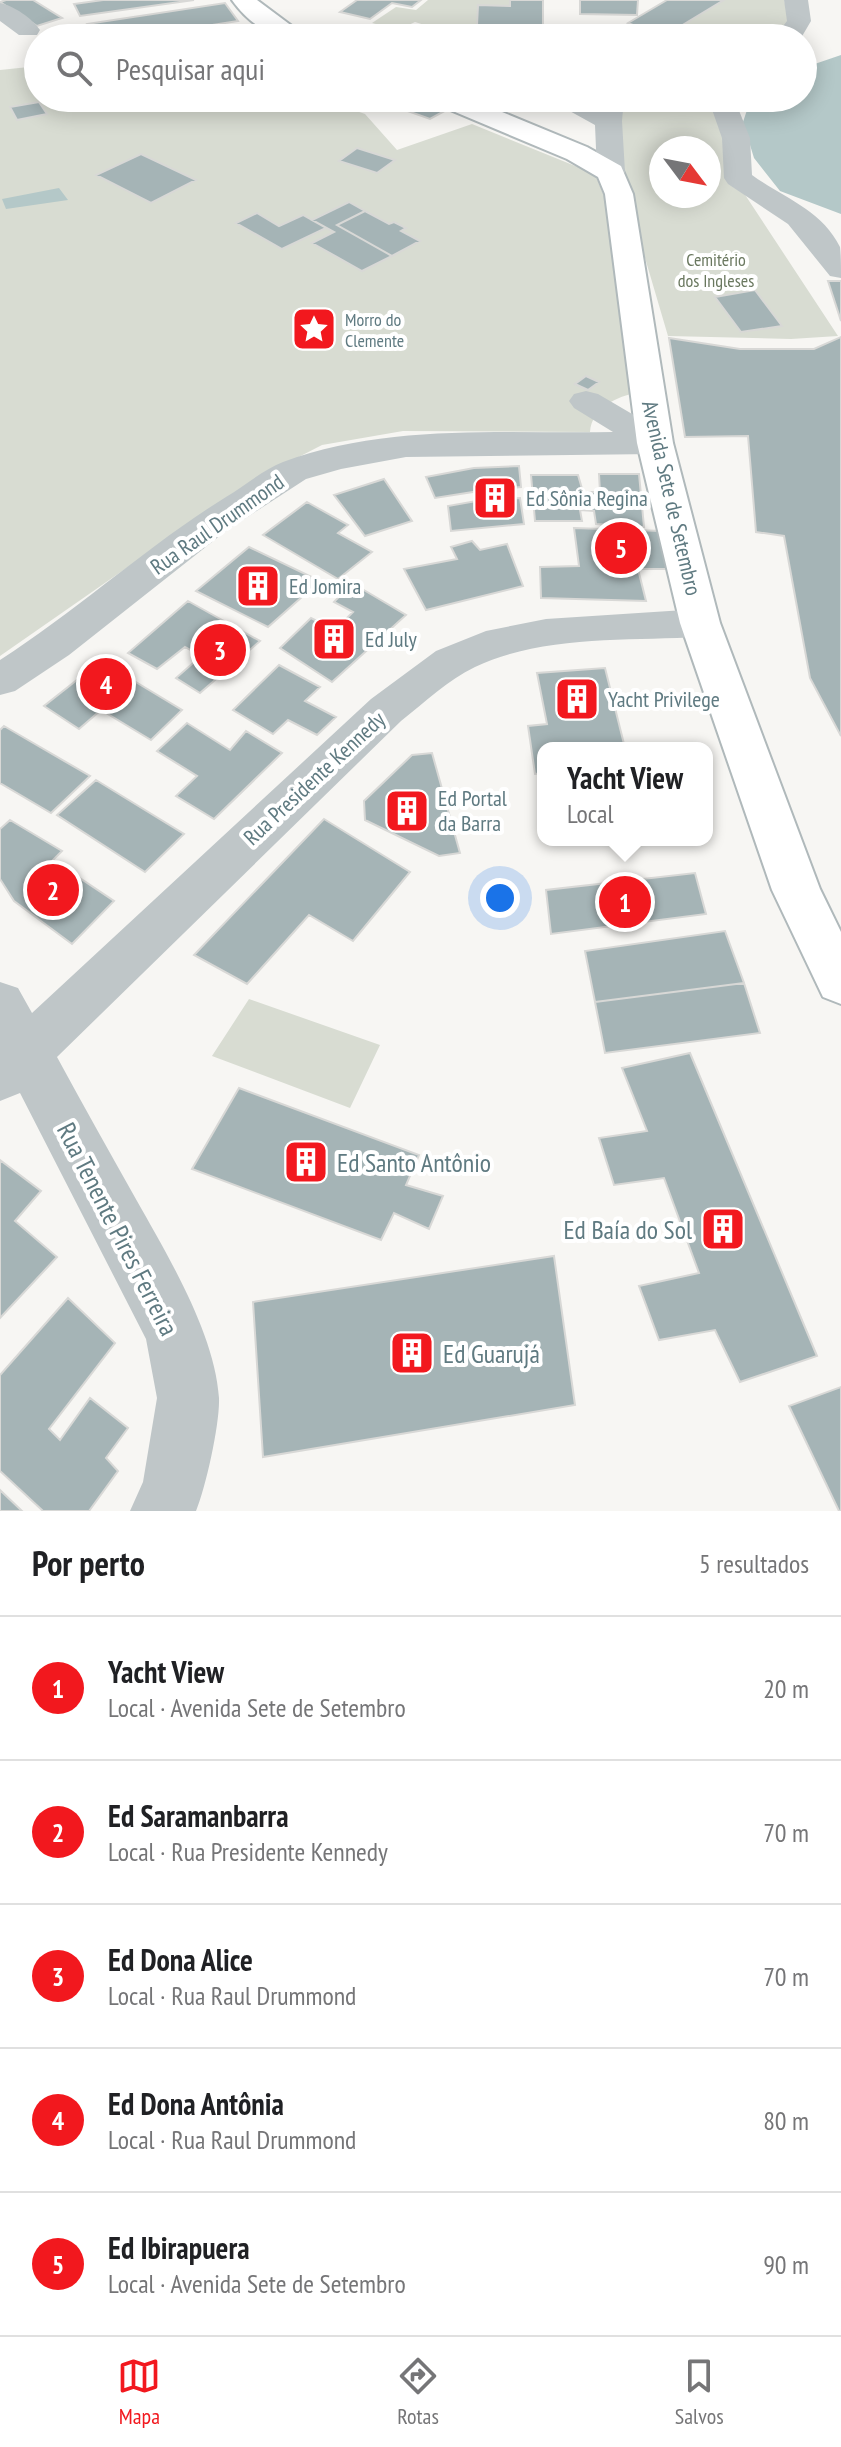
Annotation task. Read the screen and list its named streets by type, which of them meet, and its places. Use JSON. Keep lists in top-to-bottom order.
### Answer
{
  "streets": {
    "main road": ["Avenida Sete de Setembro"],
    "street": ["Rua Raul Drummond", "Rua Presidente Kennedy", "Rua Tenente Pires Ferreira"]
  },
  "crossings": [
    ["Avenida Sete de Setembro", "Rua Raul Drummond"],
    ["Avenida Sete de Setembro", "Rua Presidente Kennedy"],
    ["Rua Presidente Kennedy", "Rua Tenente Pires Ferreira"]
  ],
  "parks": ["Cemitério dos Ingleses"],
  "places": {
    "place": ["Morro do Clemente"],
    "building": [
      "Ed Sônia Regina",
      "Ed Jomira",
      "Ed July",
      "Yacht Privilege",
      "Ed Portal da Barra",
      "Ed Santo Antônio",
      "Ed Baía do Sol",
      "Ed Guarujá"
    ]
  },
  "north": "bottom right",
  "page": {
    "search": "Pesquisar aqui",
    "pins": [
      "5",
      "3",
      "4",
      "2",
      "1"
    ],
    "popup": ["Yacht View", "Local"],
    "heading": ["Por perto", "5 resultados"],
    "list": [
      {
        "mark": "1",
        "name": "Yacht View",
        "note": "Local · Avenida Sete de Setembro",
        "value": "20 m"
      },
      {
        "mark": "2",
        "name": "Ed Saramanbarra",
        "note": "Local · Rua Presidente Kennedy",
        "value": "70 m"
      },
      {
        "mark": "3",
        "name": "Ed Dona Alice",
        "note": "Local · Rua Raul Drummond",
        "value": "70 m"
      },
      {
        "mark": "4",
        "name": "Ed Dona Antônia",
        "note": "Local · Rua Raul Drummond",
        "value": "80 m"
      },
      {
        "mark": "5",
        "name": "Ed Ibirapuera",
        "note": "Local · Avenida Sete de Setembro",
        "value": "90 m"
      }
    ],
    "nav": ["Mapa", "Rotas", "Salvos"]
  }
}
